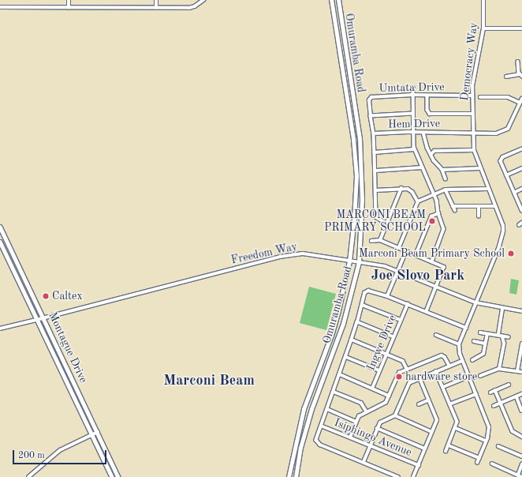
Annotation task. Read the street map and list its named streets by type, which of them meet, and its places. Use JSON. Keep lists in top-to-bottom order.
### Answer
{
  "streets": {
    "main road": ["Omuramba Road", "Montague Drive"],
    "street": [
      "Democracy Way",
      "Umtata Drive",
      "Hem Drive",
      "Freedom Way",
      "Ingwe Drive",
      "Isiphingo Avenue"
    ]
  },
  "crossings": [
    ["Omuramba Road", "Freedom Way"],
    ["Democracy Way", "Umtata Drive"],
    ["Democracy Way", "Hem Drive"],
    ["Democracy Way", "Freedom Way"],
    ["Umtata Drive", "Hem Drive"],
    ["Freedom Way", "Montague Drive"]
  ],
  "districts": ["Joe Slovo Park", "Marconi Beam"],
  "places": [
    "MARCONI BEAM PRIMARY SCHOOL",
    "Marconi Beam Primary School",
    "Caltex",
    "hardware store"
  ],
  "scale_bar": "200 m"
}
